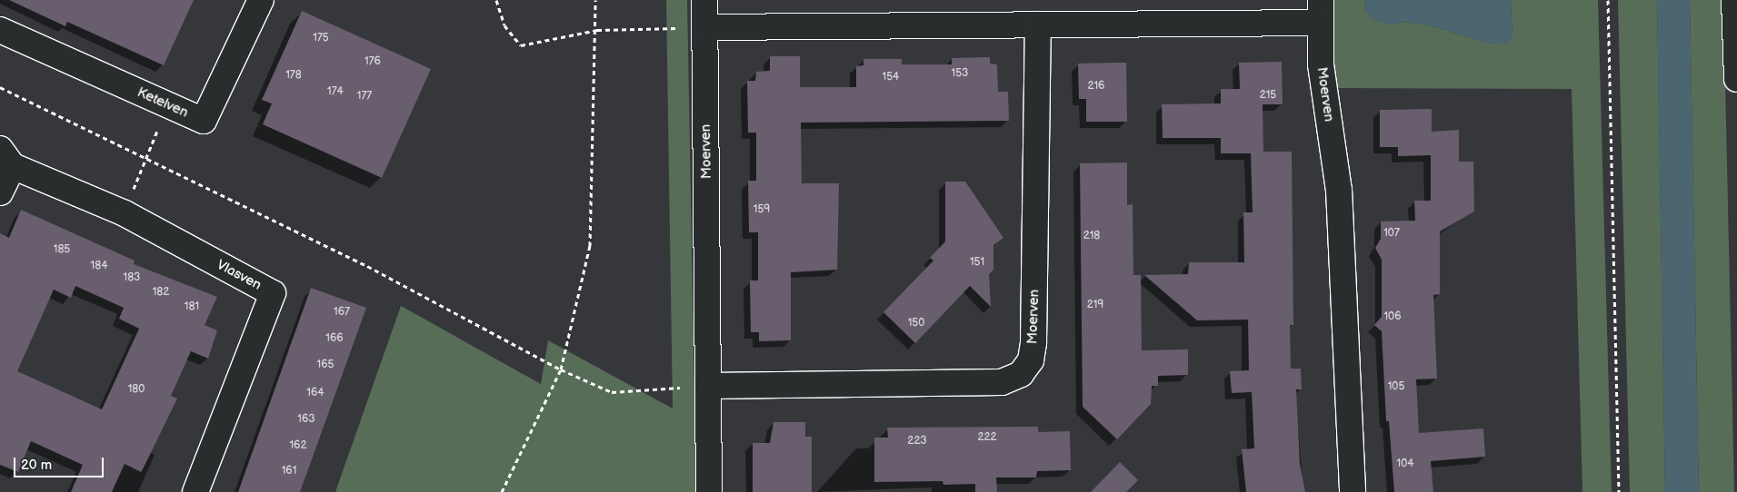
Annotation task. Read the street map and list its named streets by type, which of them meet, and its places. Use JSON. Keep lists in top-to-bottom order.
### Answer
{
  "streets": {
    "street": ["Moerven", "Ketelven", "Vlasven"]
  },
  "house_numbers": [
    "175",
    "176",
    "153",
    "178",
    "154",
    "216",
    "174",
    "215",
    "177",
    "159",
    "107",
    "218",
    "185",
    "151",
    "184",
    "183",
    "182",
    "219",
    "181",
    "167",
    "106",
    "150",
    "166",
    "165",
    "105",
    "180",
    "164",
    "163",
    "222",
    "223",
    "162",
    "104",
    "161"
  ],
  "scale_bar": "20 m"
}
